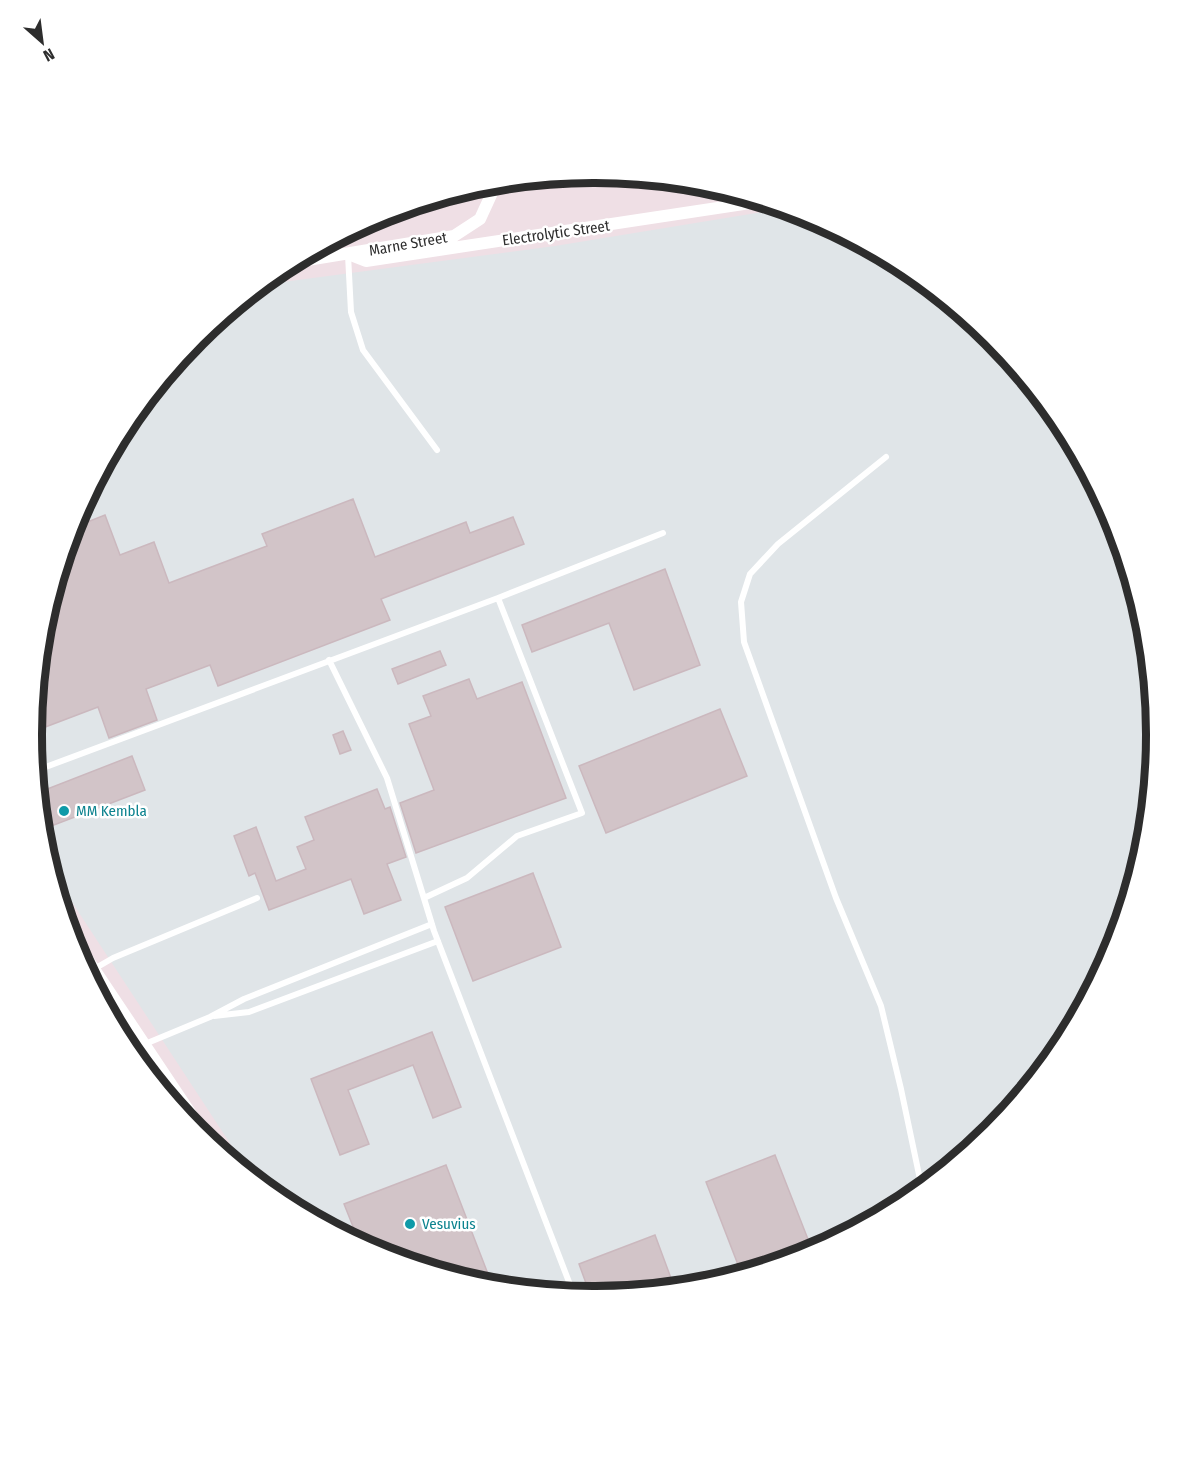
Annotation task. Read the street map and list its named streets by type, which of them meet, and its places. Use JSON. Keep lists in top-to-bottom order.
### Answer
{
  "streets": {
    "street": ["Electrolytic Street", "Marne Street"]
  },
  "crossings": [
    ["Electrolytic Street", "Marne Street"]
  ],
  "places": ["MM Kembla", "Vesuvius"],
  "north": "bottom right"
}
